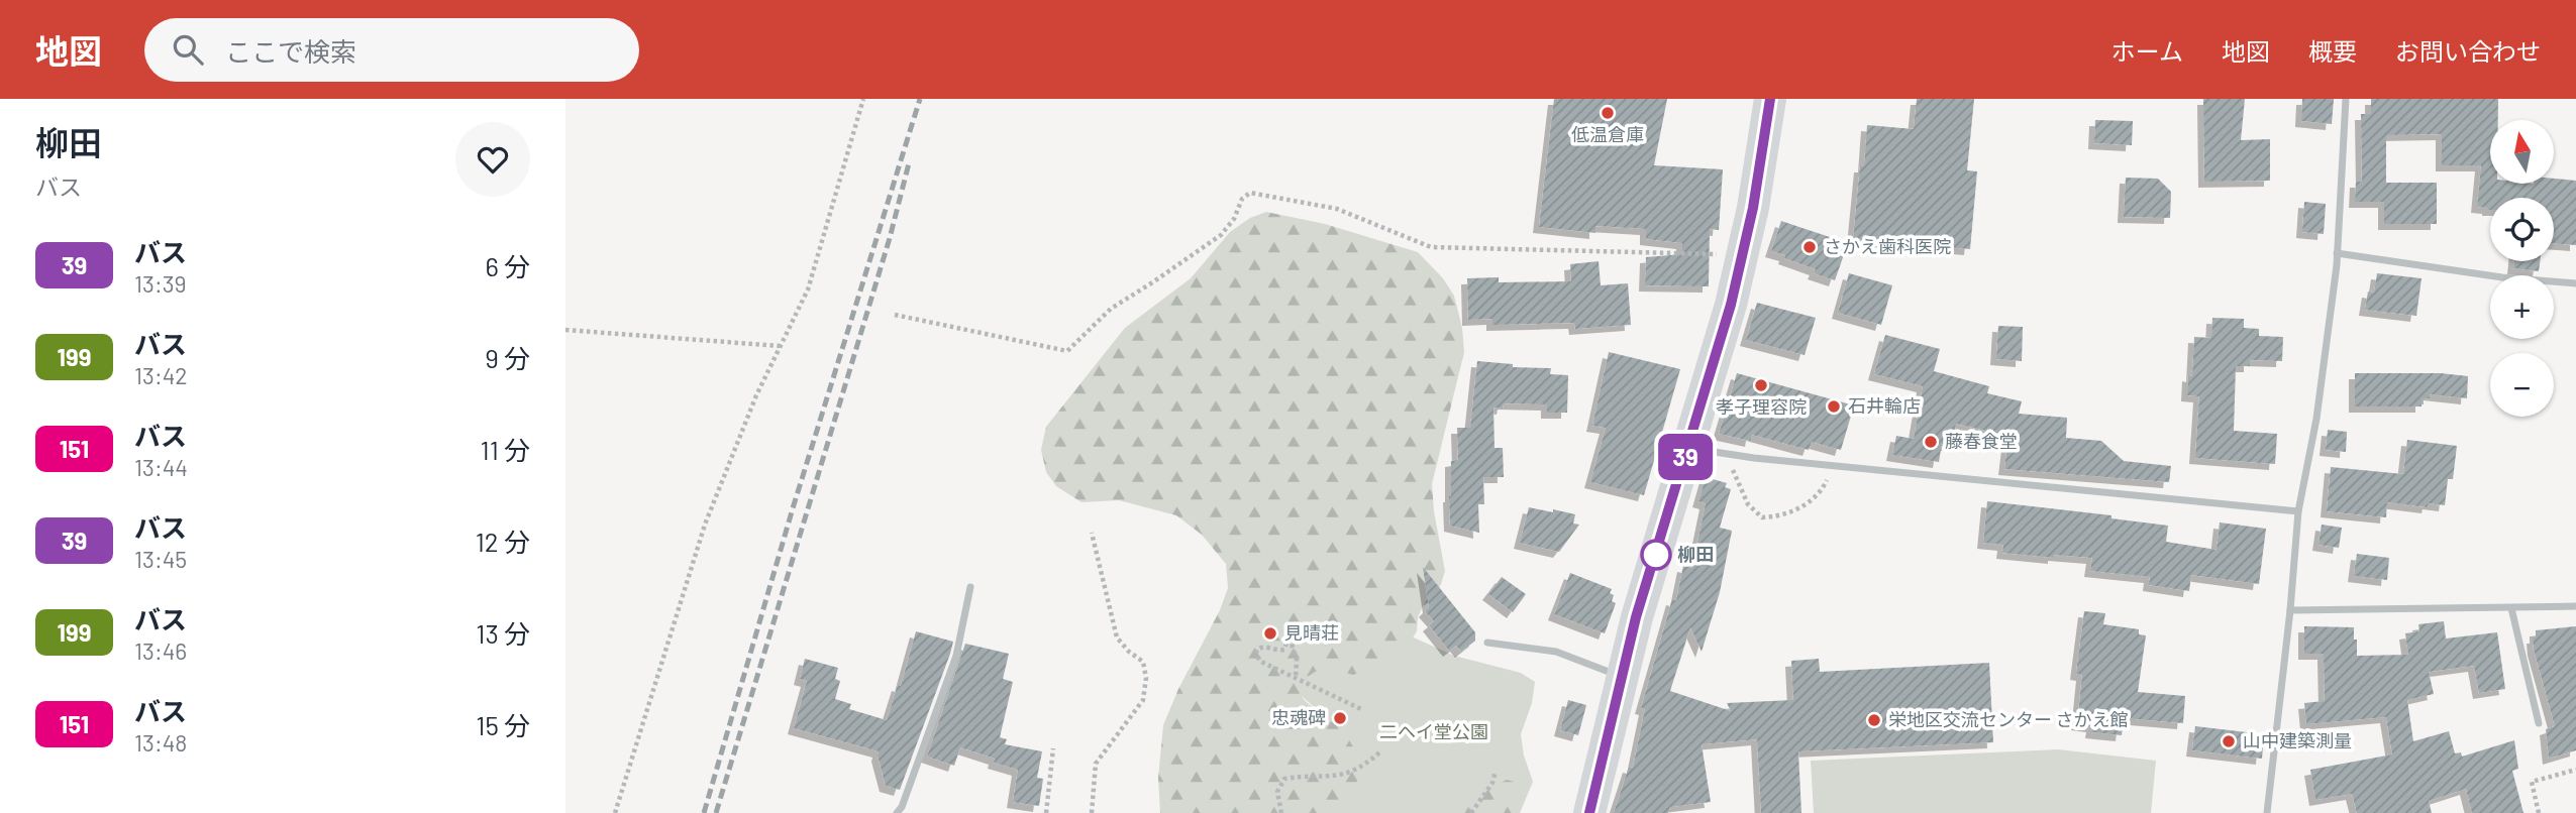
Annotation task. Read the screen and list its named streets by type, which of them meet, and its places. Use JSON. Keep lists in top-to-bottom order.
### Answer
{
  "parks": ["二ヘイ堂公園"],
  "places": [
    "低温倉庫",
    "さかえ歯科医院",
    "孝子理容院",
    "石井輪店",
    "藤春食堂",
    "柳田",
    "見晴荘",
    "忠魂碑",
    "栄地区交流センター さかえ館",
    "山中建築測量"
  ],
  "lines": ["bus line 39"],
  "north": "top",
  "page": {
    "header": "地図",
    "search": "ここで検索",
    "nav": [
      "ホーム",
      "地図",
      "概要",
      "お問い合わせ"
    ],
    "heading": ["柳田", "バス"],
    "on_map": "39",
    "map_buttons": ["+", "−"],
    "list": [
      {
        "mark": "39",
        "name": "バス",
        "note": "13:39",
        "value": "6 分"
      },
      {
        "mark": "199",
        "name": "バス",
        "note": "13:42",
        "value": "9 分"
      },
      {
        "mark": "151",
        "name": "バス",
        "note": "13:44",
        "value": "11 分"
      },
      {
        "mark": "39",
        "name": "バス",
        "note": "13:45",
        "value": "12 分"
      },
      {
        "mark": "199",
        "name": "バス",
        "note": "13:46",
        "value": "13 分"
      },
      {
        "mark": "151",
        "name": "バス",
        "note": "13:48",
        "value": "15 分"
      }
    ]
  }
}
